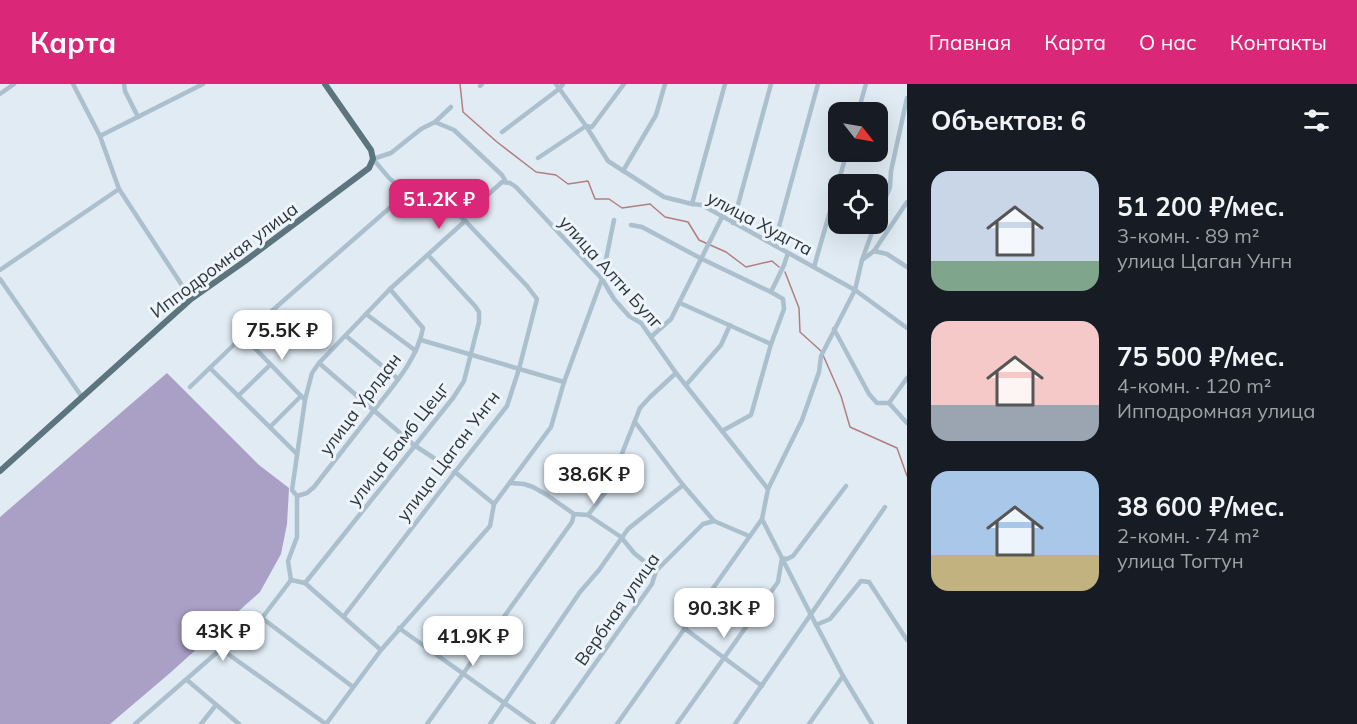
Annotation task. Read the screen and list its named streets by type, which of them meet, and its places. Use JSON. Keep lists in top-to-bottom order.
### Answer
{
  "streets": {
    "main road": ["Ипподромная улица"],
    "street": [
      "улица Худгта",
      "улица Алтн Булг",
      "улица Урлдан",
      "улица Бамб Цецг",
      "улица Цаган Унгн",
      "Вербная улица"
    ]
  },
  "crossings": [
    ["Ипподромная улица", "улица Цаган Унгн"]
  ],
  "north": "bottom right",
  "page": {
    "header": "Карта",
    "nav": [
      "Главная",
      "Карта",
      "О нас",
      "Контакты"
    ],
    "heading": "Объектов: 6",
    "list": [
      {
        "name": "51 200 ₽/мес.",
        "note": "3-комн. · 89 m² · улица Цаган Унгн"
      },
      {
        "name": "75 500 ₽/мес.",
        "note": "4-комн. · 120 m² · Ипподромная улица"
      },
      {
        "name": "38 600 ₽/мес.",
        "note": "2-комн. · 74 m² · улица Тогтун"
      }
    ],
    "price": [
      "51.2K ₽",
      "75.5K ₽",
      "38.6K ₽",
      "90.3K ₽",
      "43K ₽",
      "41.9K ₽"
    ]
  }
}
